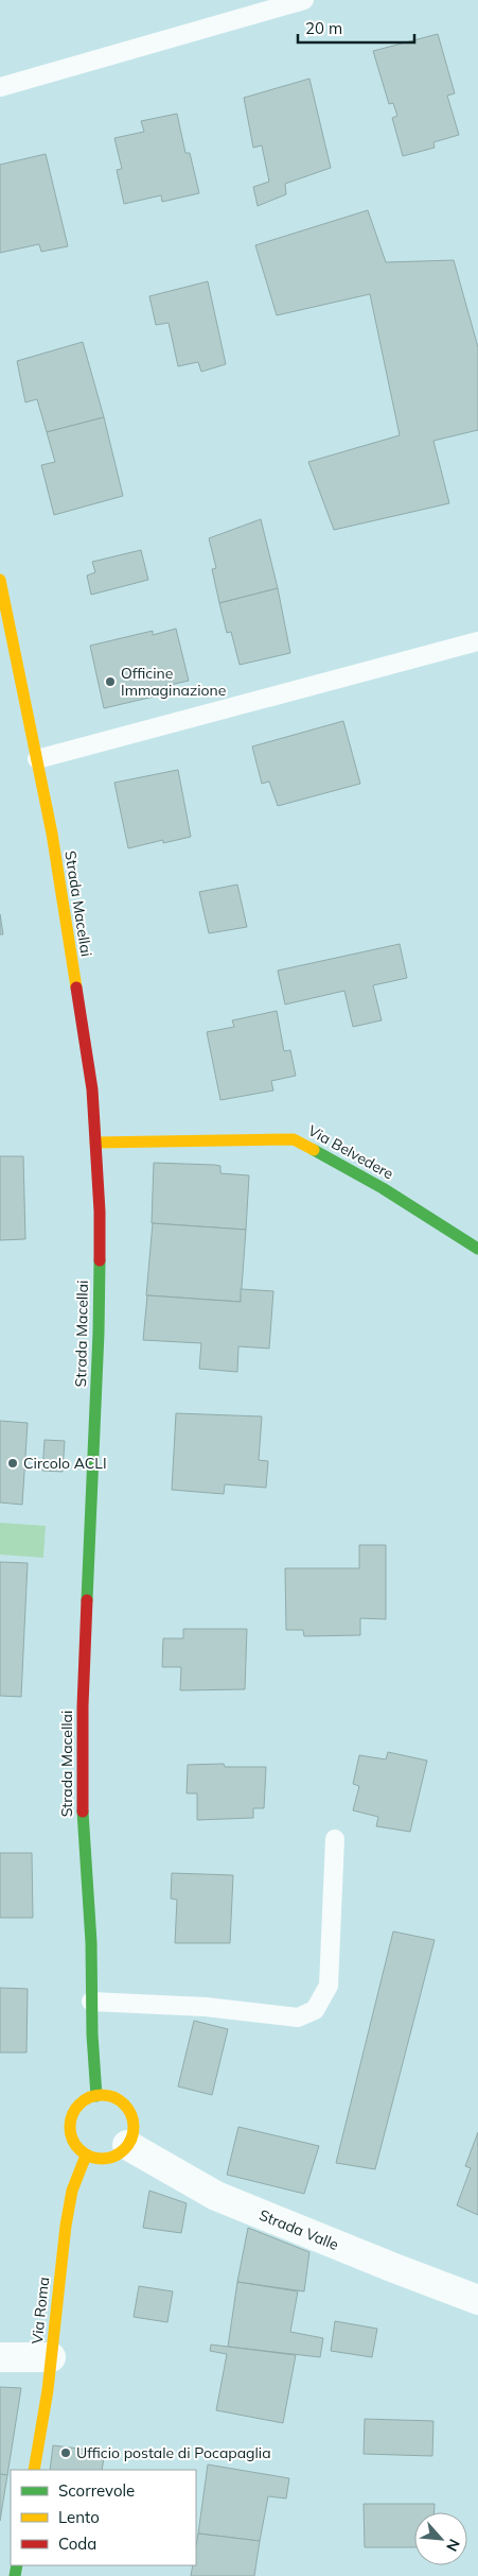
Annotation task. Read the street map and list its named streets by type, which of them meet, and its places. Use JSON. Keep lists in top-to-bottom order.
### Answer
{
  "streets": {
    "street": [
      "Strada Macellai",
      "Via Belvedere",
      "Strada Valle",
      "Via Roma"
    ]
  },
  "crossings": [
    ["Strada Macellai", "Via Belvedere"],
    ["Strada Macellai", "Strada Valle"],
    ["Strada Macellai", "Via Roma"],
    ["Strada Valle", "Via Roma"]
  ],
  "places": ["Officine Immaginazione", "Circolo ACLI", "Ufficio postale di Pocapaglia"],
  "legend": ["Scorrevole", "Lento", "Coda"],
  "scale_bar": "20 m",
  "north": "bottom right"
}
